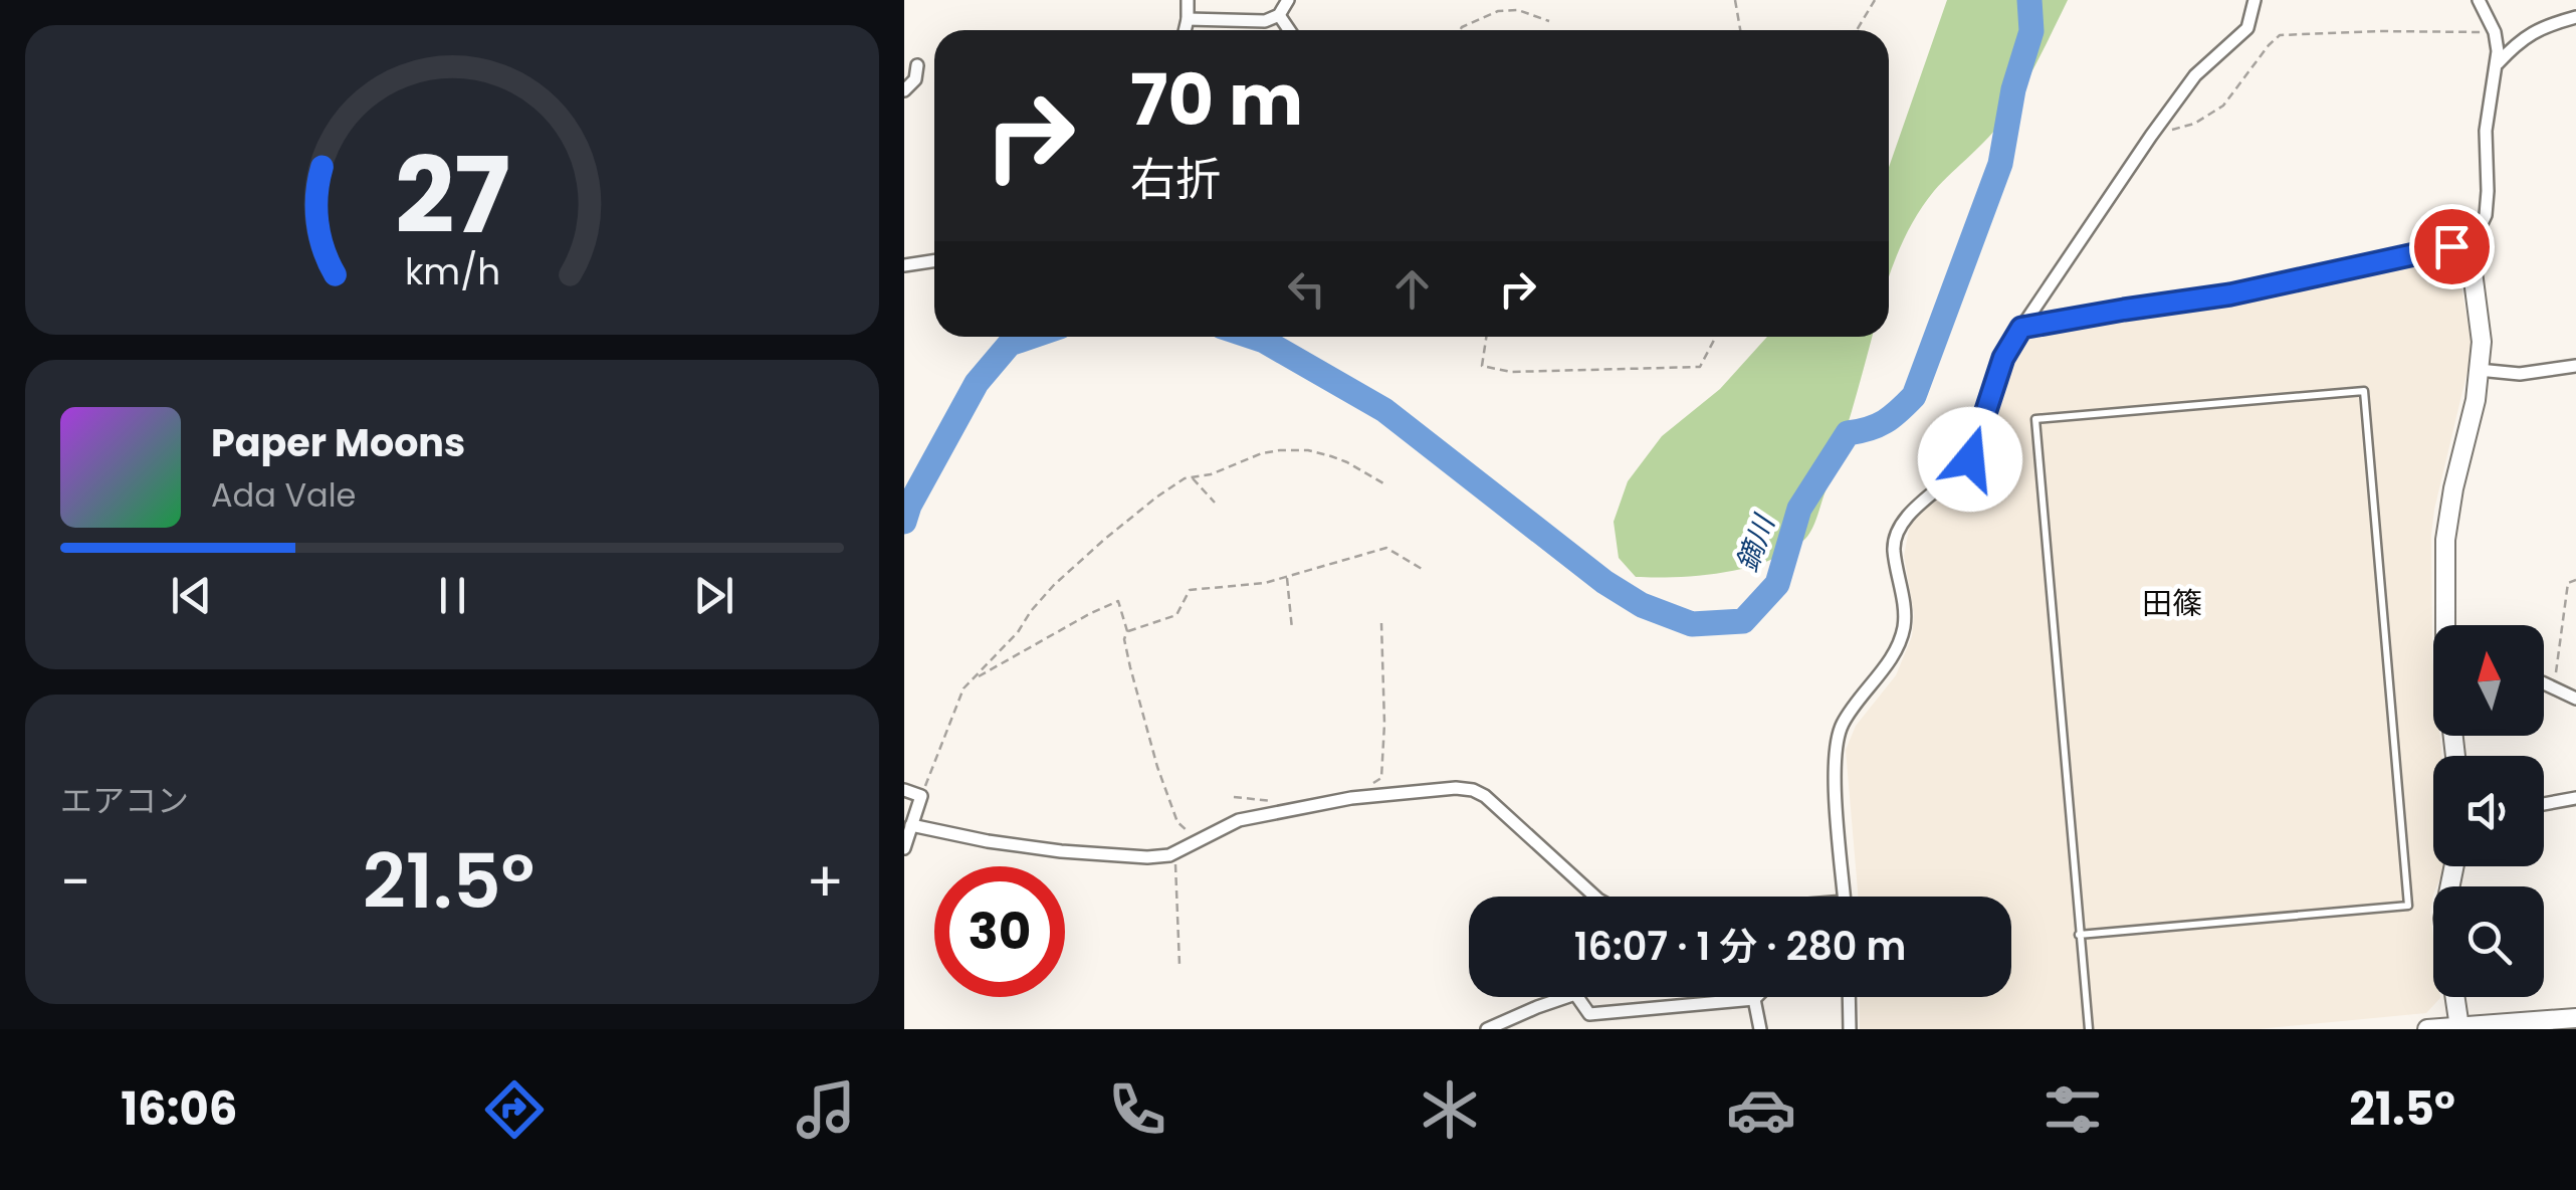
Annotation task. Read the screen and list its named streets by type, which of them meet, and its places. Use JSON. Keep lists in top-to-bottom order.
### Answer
{
  "districts": ["田篠"],
  "water": ["鏑川"],
  "north": "top",
  "page": {
    "turn": ["70 m", "右折"],
    "song": ["Paper Moons", "Ada Vale"],
    "tile": "エアコン",
    "heat": ["−", "21.5°", "+"],
    "limit": "30",
    "trip": "16:07 · 1 分 · 280 m",
    "tabs": ["16:06", "21.5°"],
    "gauge": ["27", "km/h"]
  }
}
